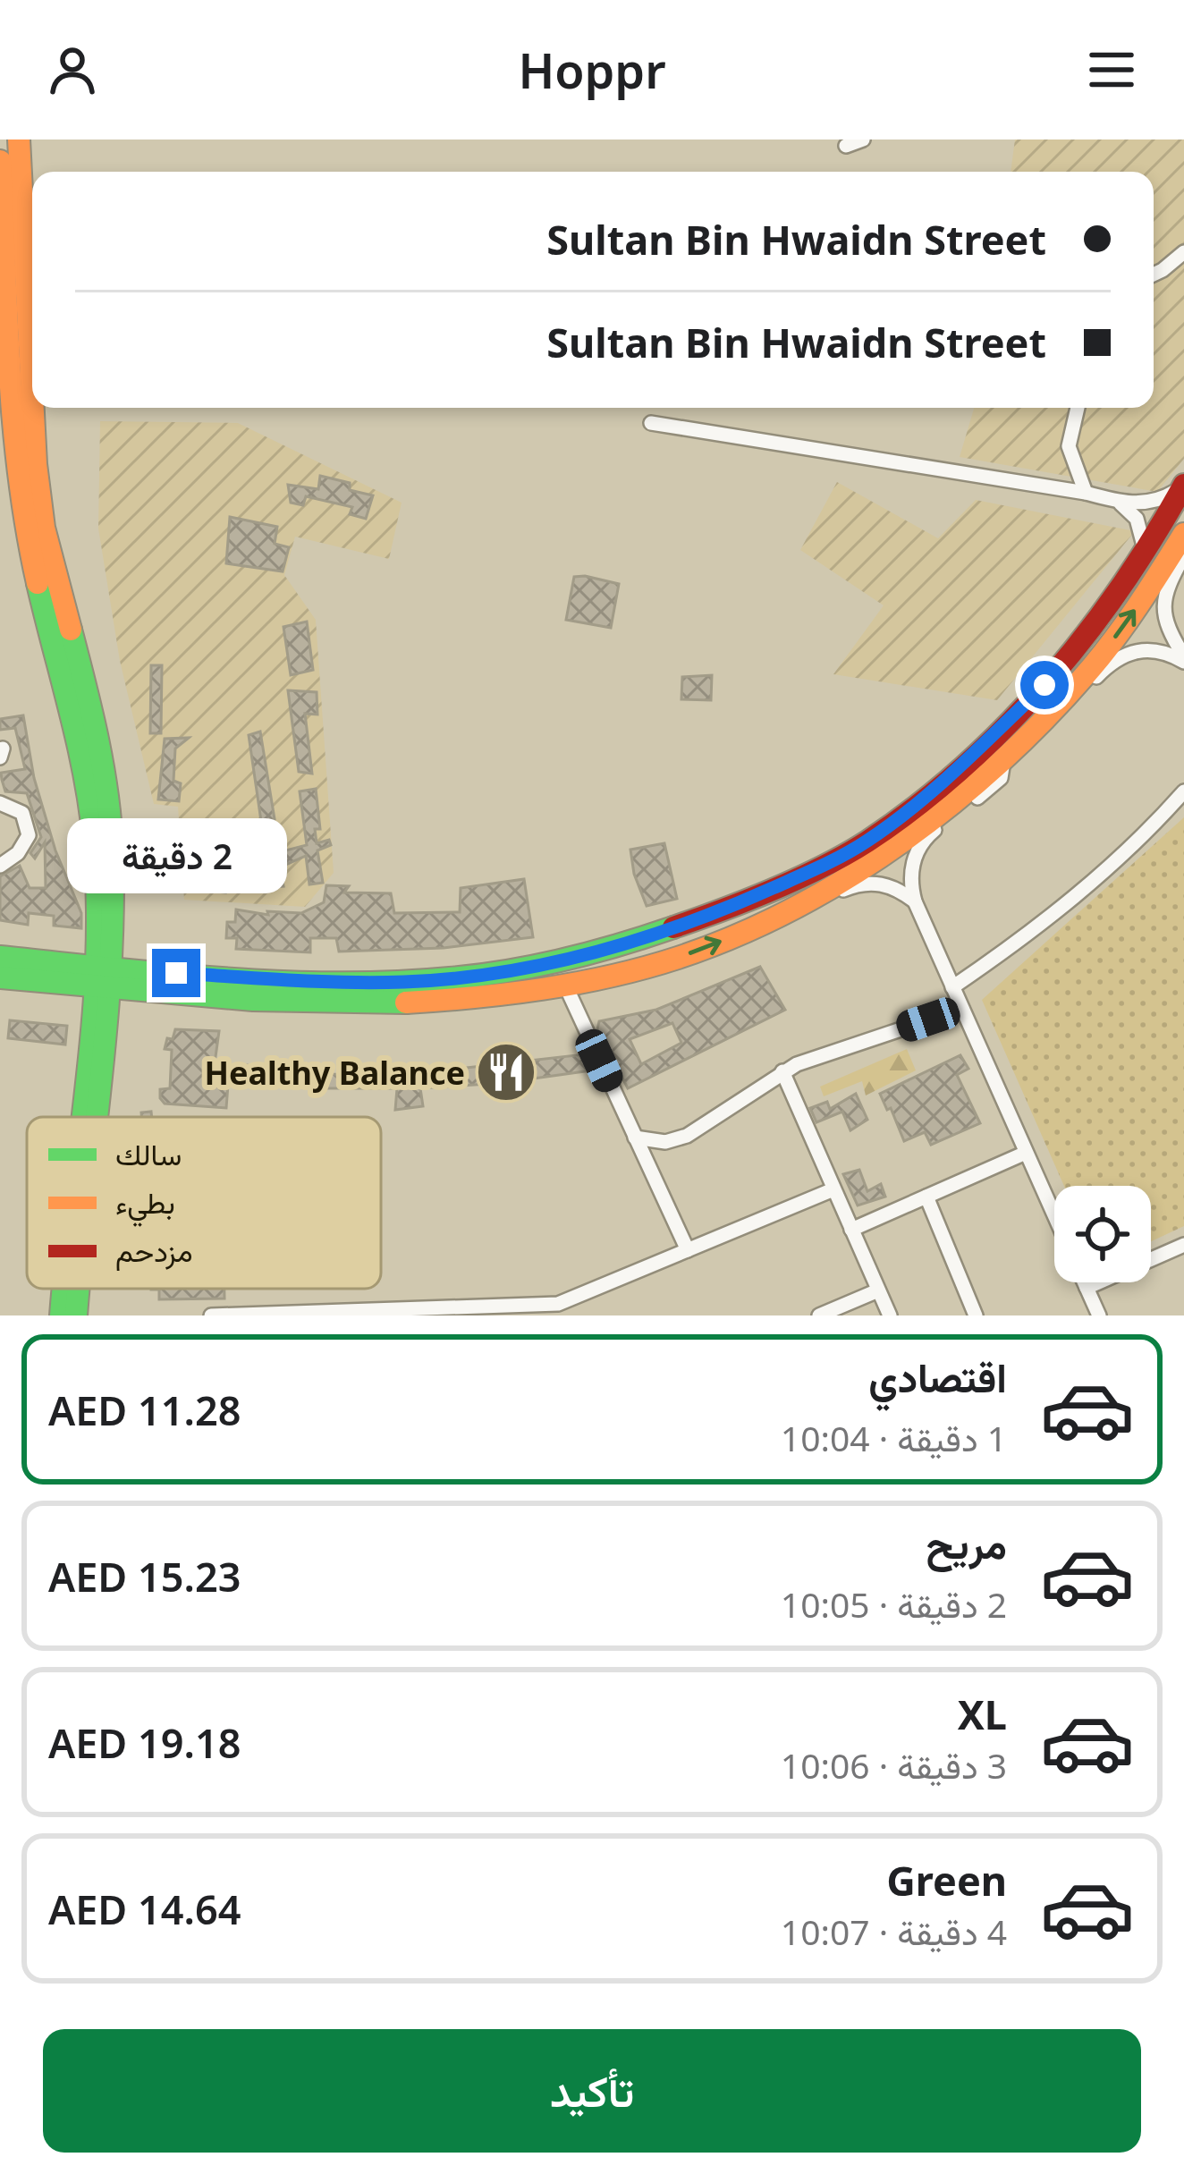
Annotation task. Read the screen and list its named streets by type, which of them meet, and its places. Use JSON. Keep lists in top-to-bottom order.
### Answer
{
  "places": {
    "restaurant": ["Healthy Balance"]
  },
  "legend": ["سالك", "بطيء", "مزدحم"],
  "page": {
    "header": "Hoppr",
    "banner": ["Sultan Bin Hwaidn Street", "Sultan Bin Hwaidn Street"],
    "bubble": "2 دقيقة",
    "list": [
      {
        "name": "اقتصادي",
        "note": "1 دقيقة · 10:04",
        "value": "AED 11.28"
      },
      {
        "name": "مريح",
        "note": "2 دقيقة · 10:05",
        "value": "AED 15.23"
      },
      {
        "name": "XL",
        "note": "3 دقيقة · 10:06",
        "value": "AED 19.18"
      },
      {
        "name": "Green",
        "note": "4 دقيقة · 10:07",
        "value": "AED 14.64"
      }
    ],
    "buttons": "تأكيد"
  }
}
